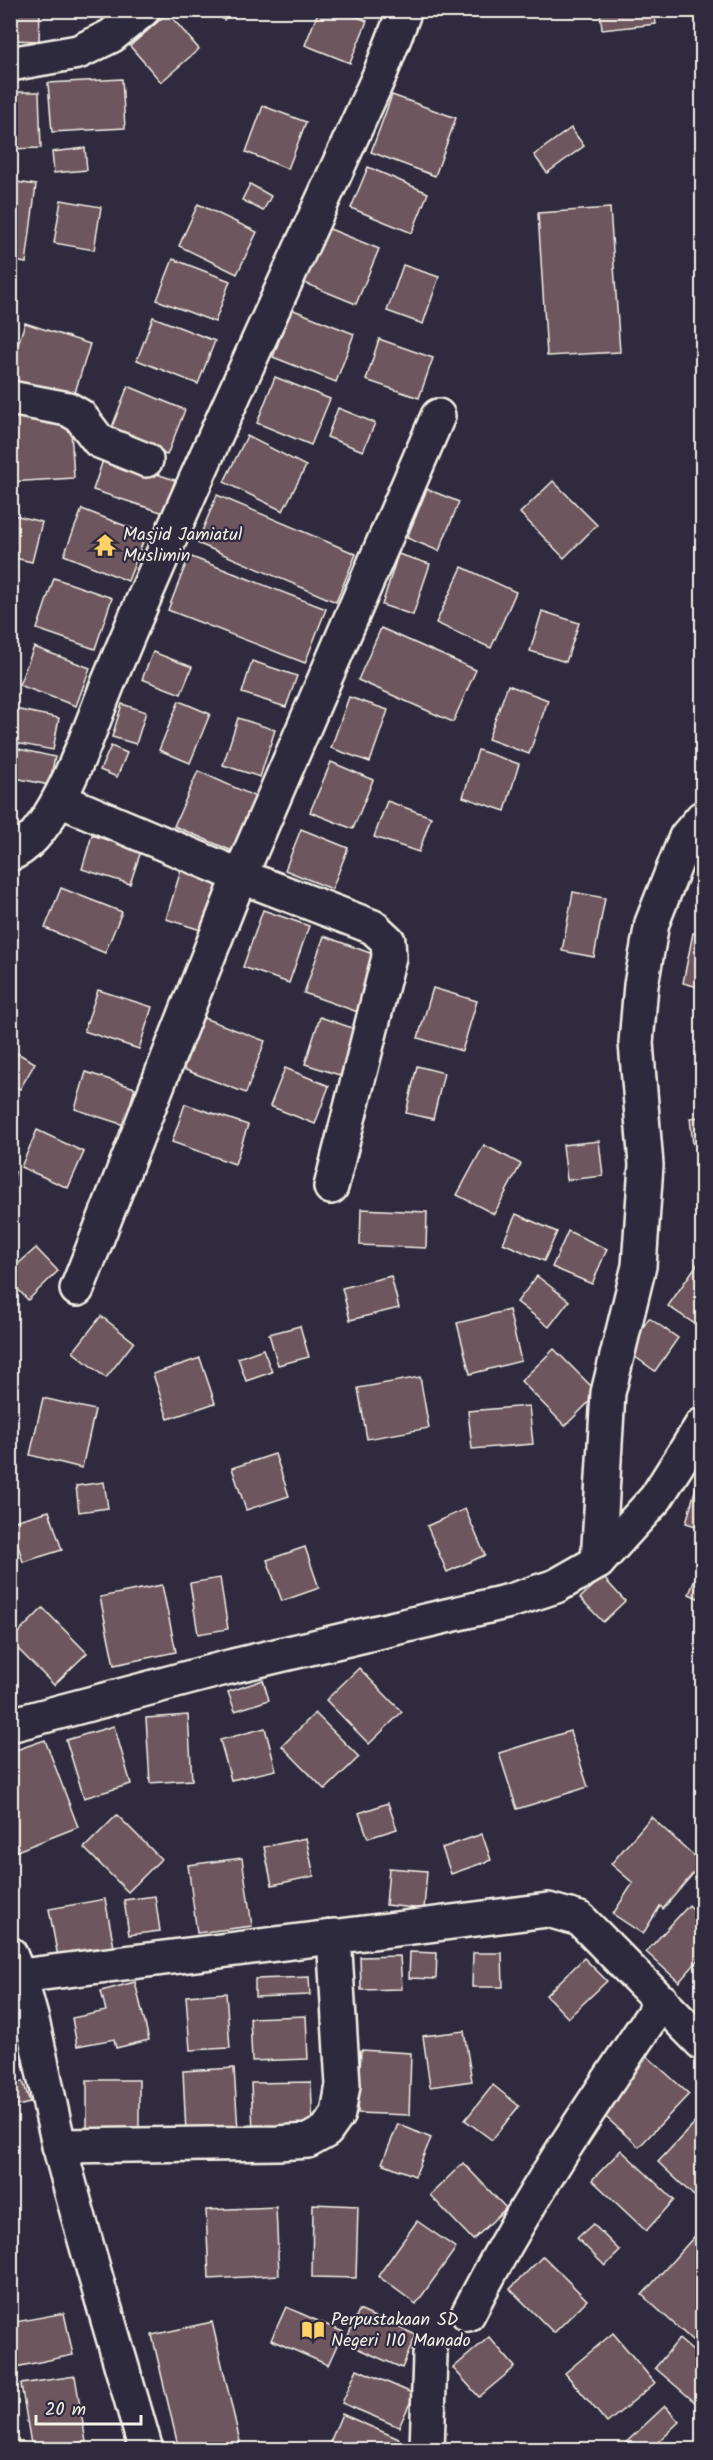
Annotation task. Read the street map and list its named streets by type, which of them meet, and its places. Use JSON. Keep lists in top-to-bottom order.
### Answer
{
  "places": {
    "temple": ["Masjid Jamiatul Muslimin"],
    "library": ["Perpustakaan SD Negeri 110 Manado"]
  },
  "scale_bar": "20 m"
}
